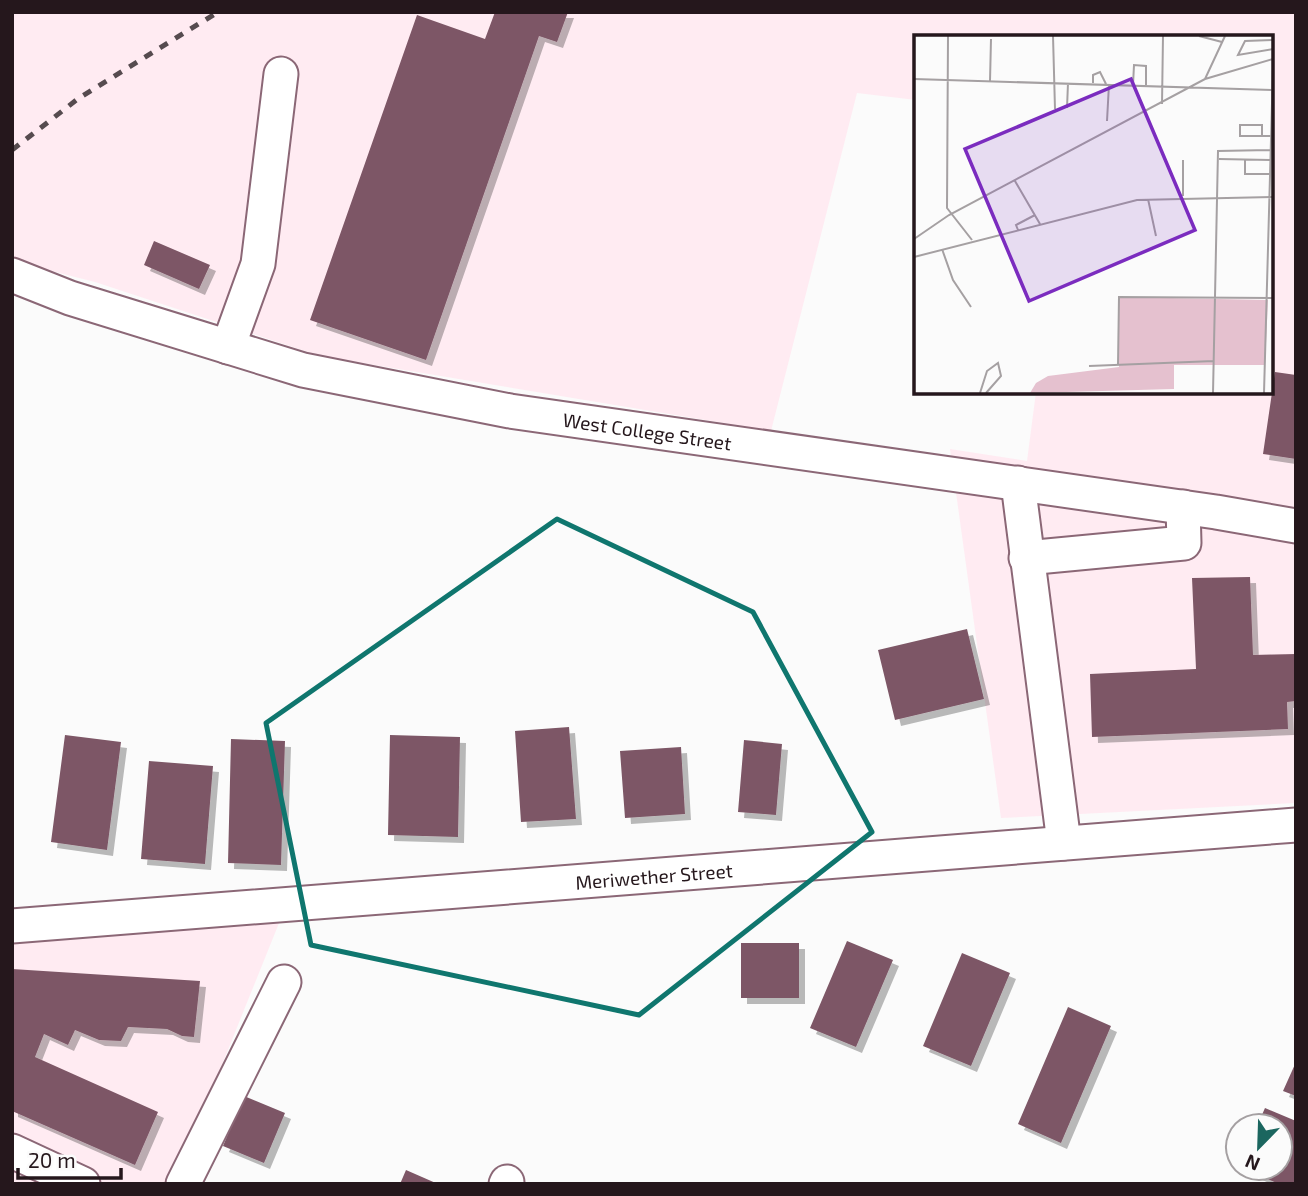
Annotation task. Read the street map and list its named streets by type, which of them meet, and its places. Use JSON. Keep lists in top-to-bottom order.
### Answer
{
  "streets": {
    "street": ["West College Street", "Meriwether Street"]
  },
  "scale_bar": "20 m",
  "north": "bottom left"
}
